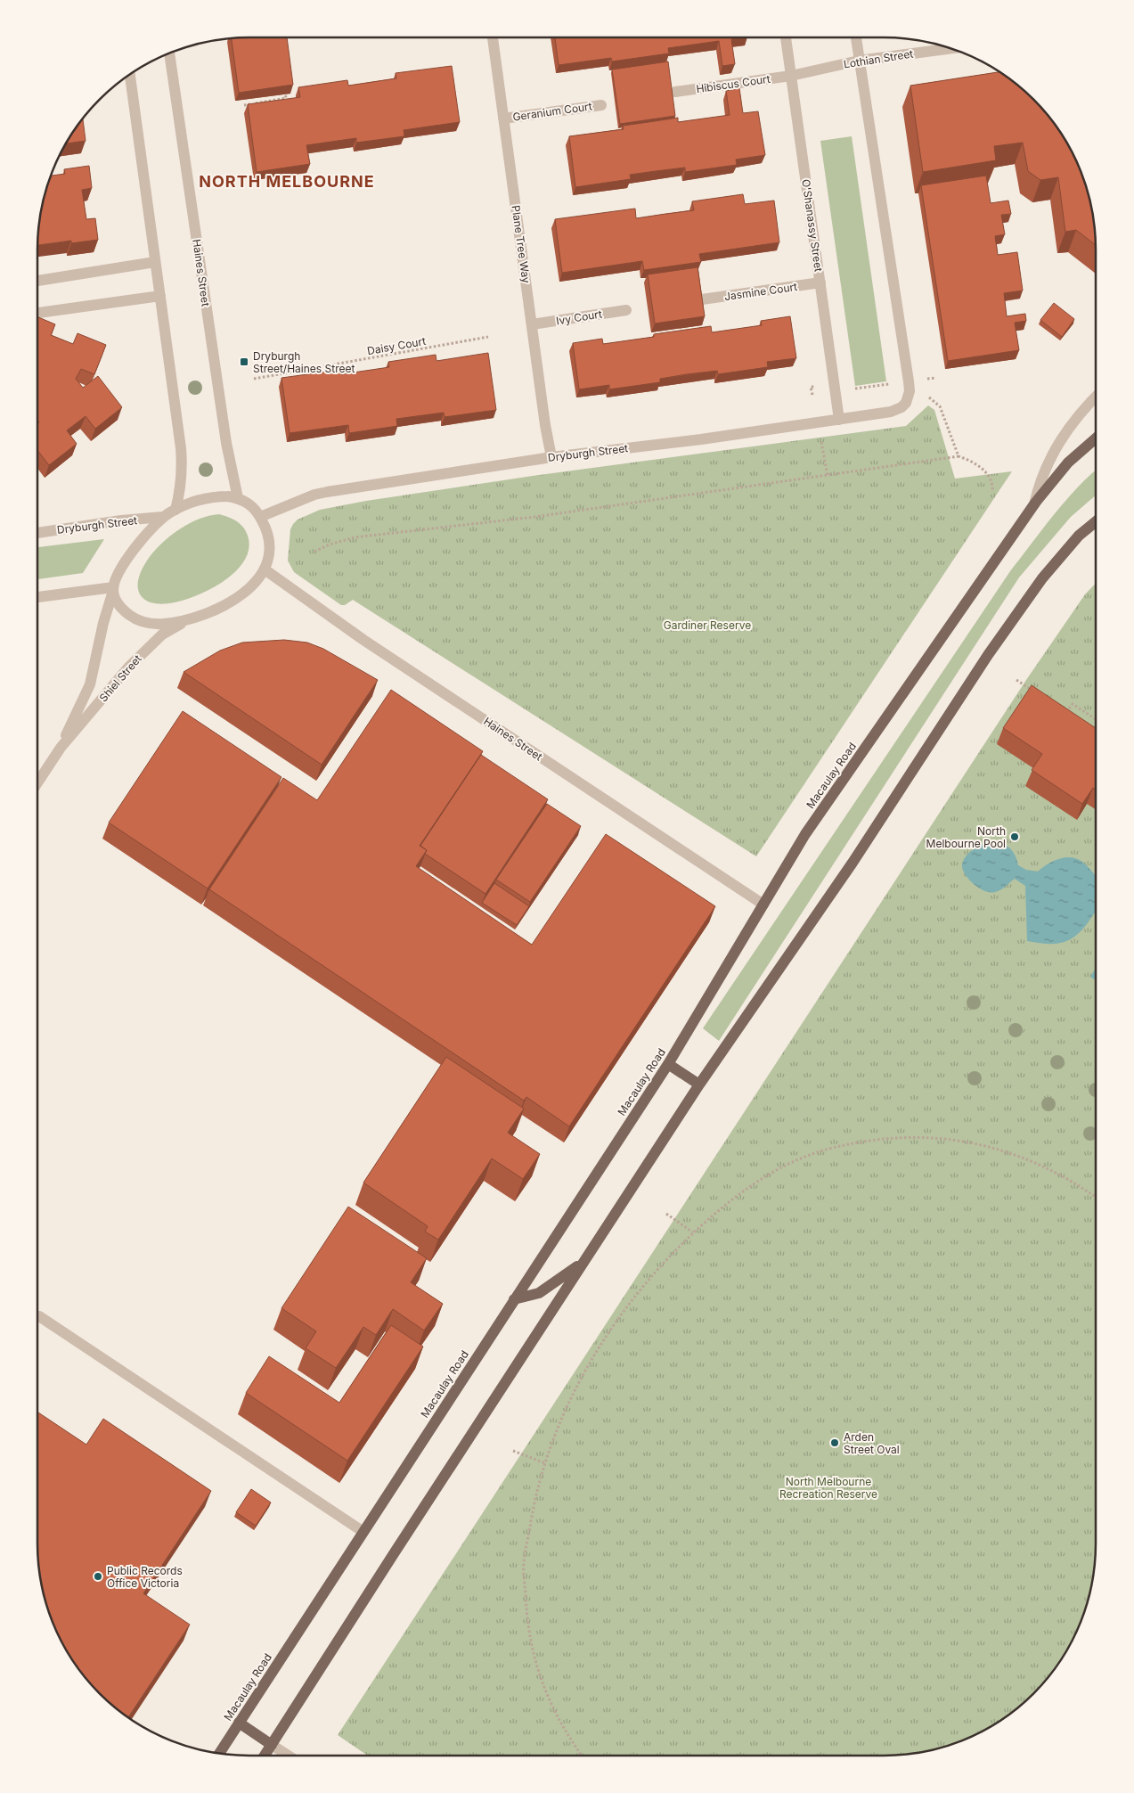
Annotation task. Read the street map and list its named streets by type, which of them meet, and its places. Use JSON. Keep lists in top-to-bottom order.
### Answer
{
  "streets": {
    "main road": ["Macaulay Road"],
    "street": [
      "Lothian Street",
      "Hibiscus Court",
      "Geranium Court",
      "O'Shanassy Street",
      "Plane Tree Way",
      "Haines Street",
      "Jasmine Court",
      "Ivy Court",
      "Dryburgh Street",
      "Shiel Street"
    ],
    "path": ["Daisy Court"]
  },
  "crossings": [
    ["Lothian Street", "Hibiscus Court"],
    ["Lothian Street", "O'Shanassy Street"],
    ["Hibiscus Court", "O'Shanassy Street"],
    ["Geranium Court", "Plane Tree Way"],
    ["O'Shanassy Street", "Jasmine Court"],
    ["O'Shanassy Street", "Dryburgh Street"],
    ["Plane Tree Way", "Ivy Court"],
    ["Plane Tree Way", "Dryburgh Street"],
    ["Haines Street", "Dryburgh Street"],
    ["Haines Street", "Shiel Street"],
    ["Haines Street", "Macaulay Road"],
    ["Dryburgh Street", "Shiel Street"]
  ],
  "districts": ["NORTH MELBOURNE"],
  "parks": ["Gardiner Reserve", "North Melbourne Recreation Reserve"],
  "places": {
    "transit": ["Dryburgh Street/Haines Street"],
    "other": ["North Melbourne Pool", "Arden Street Oval", "Public Records Office Victoria"]
  }
}
